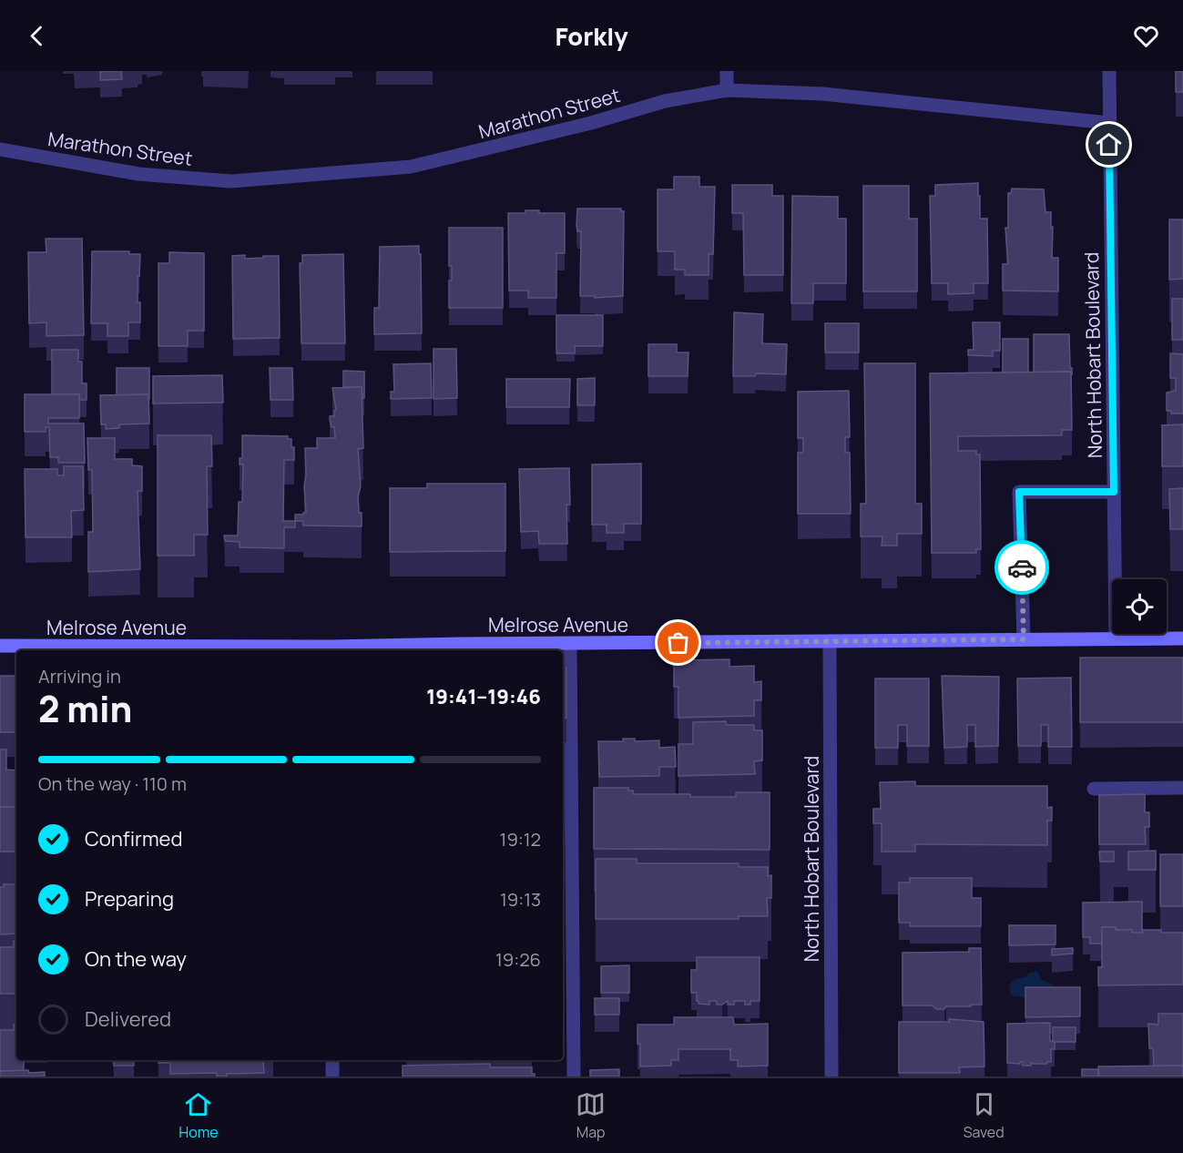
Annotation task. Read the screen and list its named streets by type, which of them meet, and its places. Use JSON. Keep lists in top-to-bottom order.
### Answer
{
  "streets": {
    "main road": ["Melrose Avenue"],
    "street": ["Marathon Street", "North Hobart Boulevard"]
  },
  "crossings": [
    ["Marathon Street", "North Hobart Boulevard"],
    ["North Hobart Boulevard", "Melrose Avenue"]
  ],
  "page": {
    "header": "Forkly",
    "heading": ["2 min", "Arriving in", "19:41–19:46"],
    "bar": "On the way · 110 m",
    "list": [
      ["Confirmed", "19:12"],
      ["Preparing", "19:13"],
      ["On the way", "19:26"],
      "Delivered"
    ],
    "tabs": ["Home", "Map", "Saved"]
  }
}
